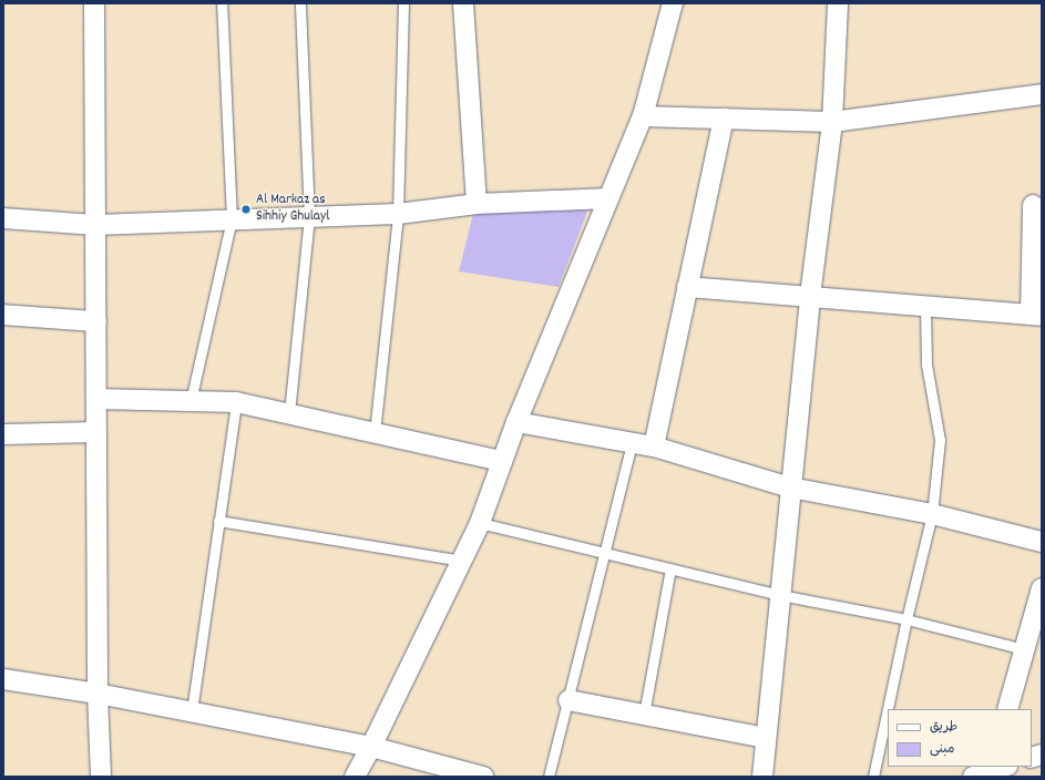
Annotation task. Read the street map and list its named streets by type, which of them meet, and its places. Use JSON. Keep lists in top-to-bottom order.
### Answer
{
  "places": ["Al Markaz as Sihhiy Ghulayl"],
  "legend": ["طريق", "مبنى"]
}
